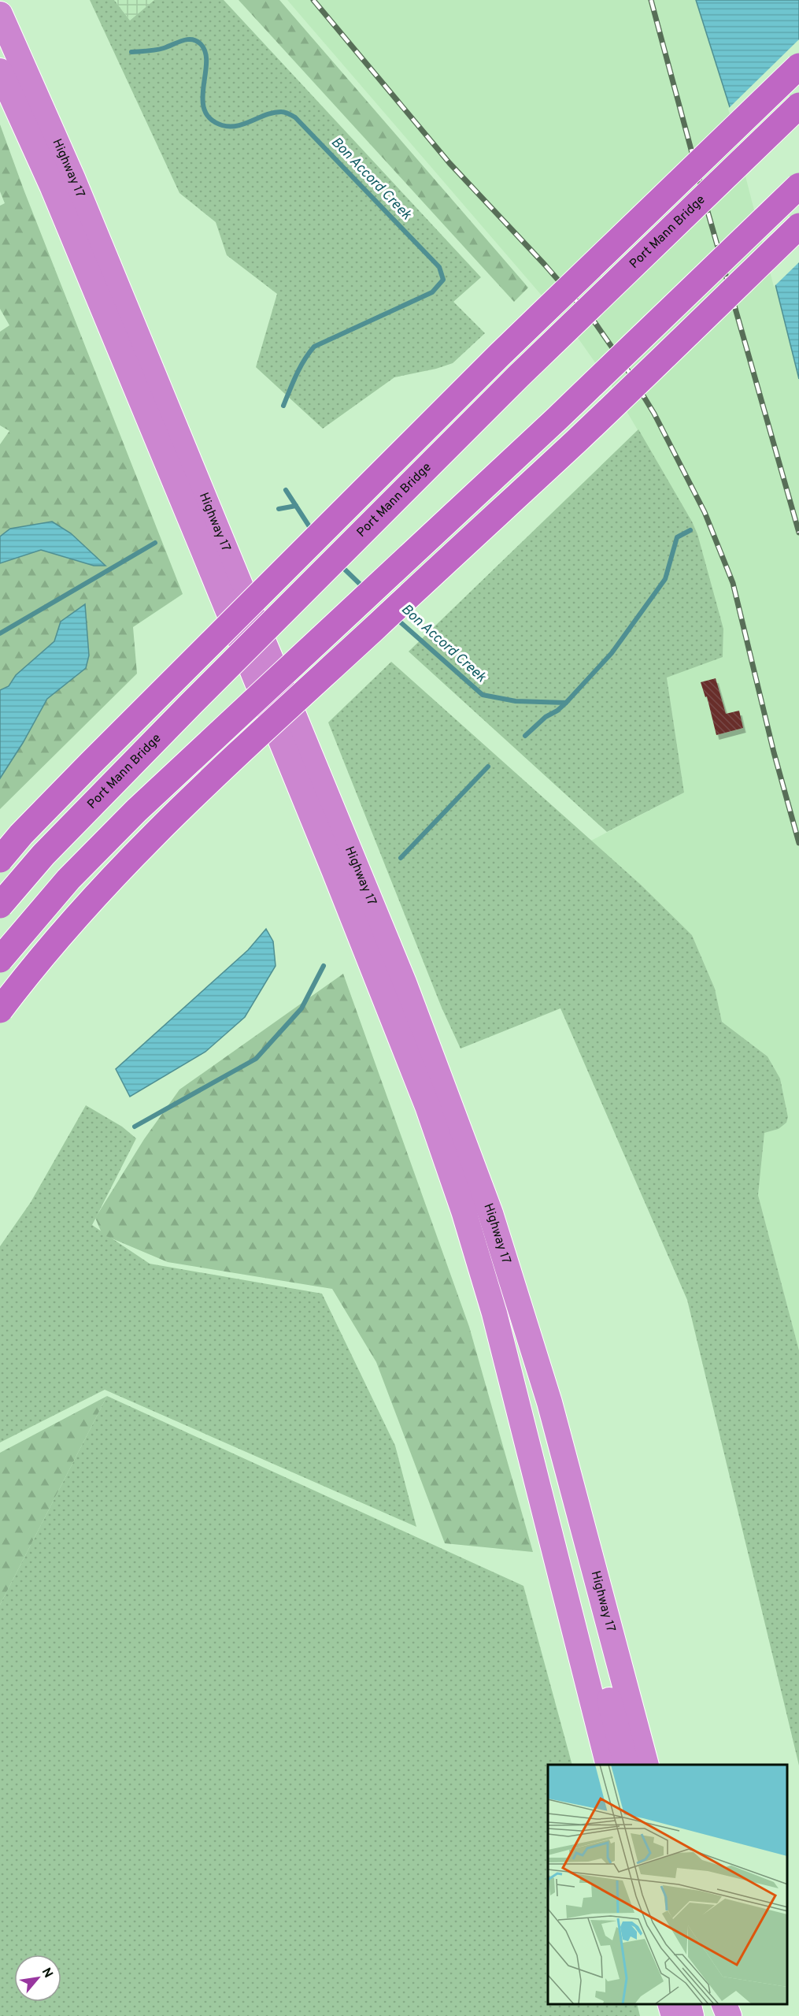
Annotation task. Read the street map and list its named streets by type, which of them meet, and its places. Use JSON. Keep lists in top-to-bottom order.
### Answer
{
  "streets": {
    "highway": ["Highway 17", "Port Mann Bridge"]
  },
  "water": ["Bon Accord Creek"],
  "north": "top right"
}
